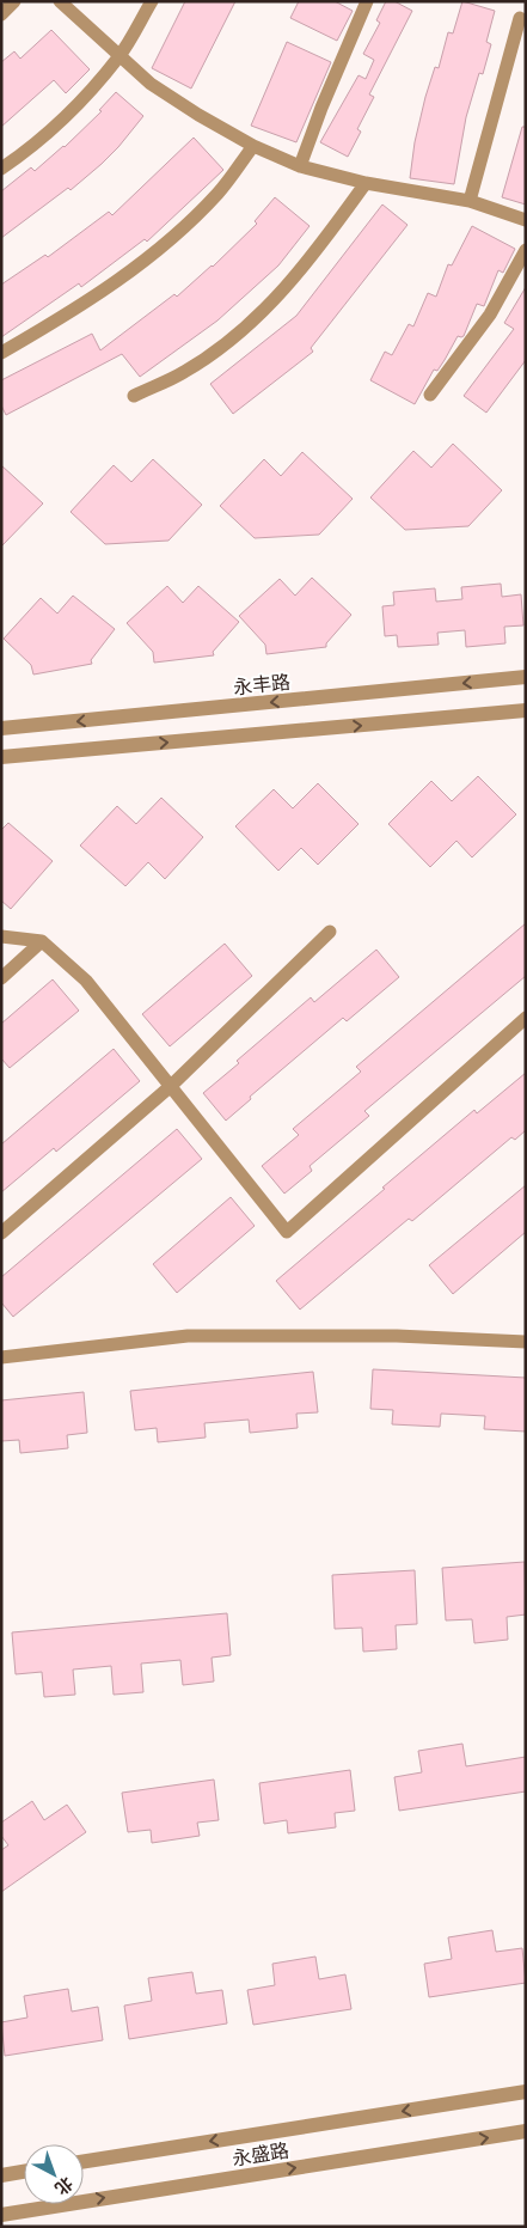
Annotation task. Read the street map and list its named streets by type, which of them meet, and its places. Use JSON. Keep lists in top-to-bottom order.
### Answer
{
  "streets": {
    "street": ["永丰路", "永盛路"]
  },
  "north": "bottom right"
}
